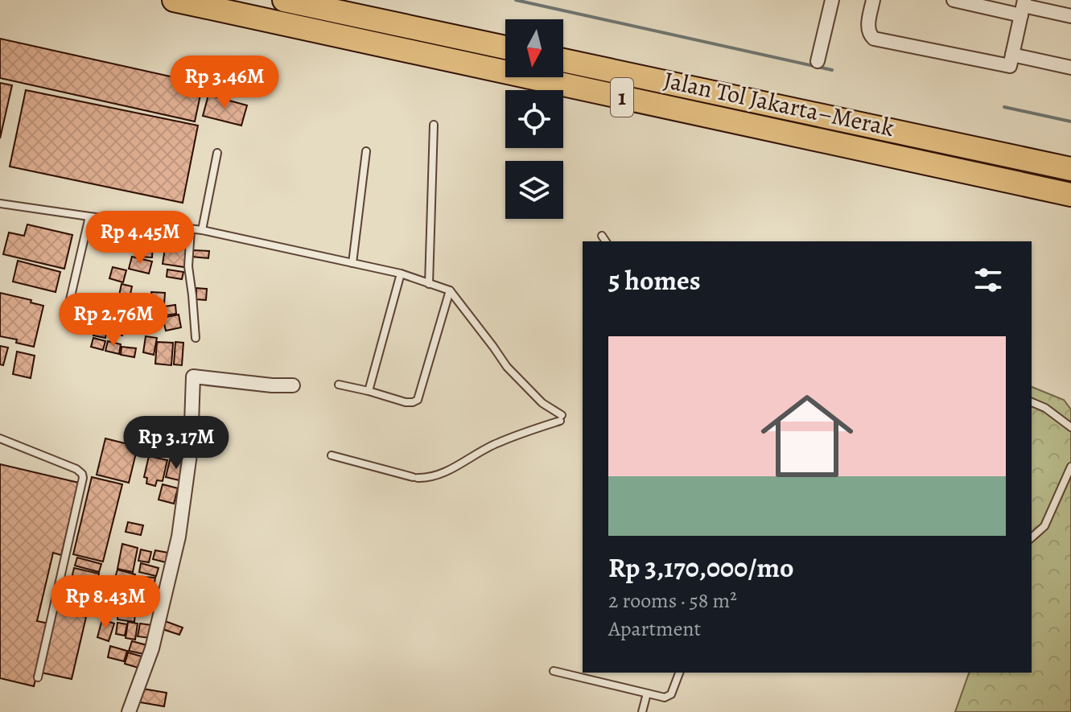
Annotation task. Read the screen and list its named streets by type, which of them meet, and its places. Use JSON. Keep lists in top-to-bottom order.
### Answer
{
  "streets": {
    "highway": ["1", "Jalan Tol Jakarta–Merak"]
  },
  "north": "bottom",
  "page": {
    "price": [
      "Rp 3.46M",
      "Rp 4.45M",
      "Rp 2.76M",
      "Rp 3.17M",
      "Rp 8.43M"
    ],
    "heading": "5 homes",
    "list": [
      {
        "name": "Rp 3,170,000/mo",
        "note": "2 rooms · 58 m² · Apartment"
      }
    ]
  }
}
